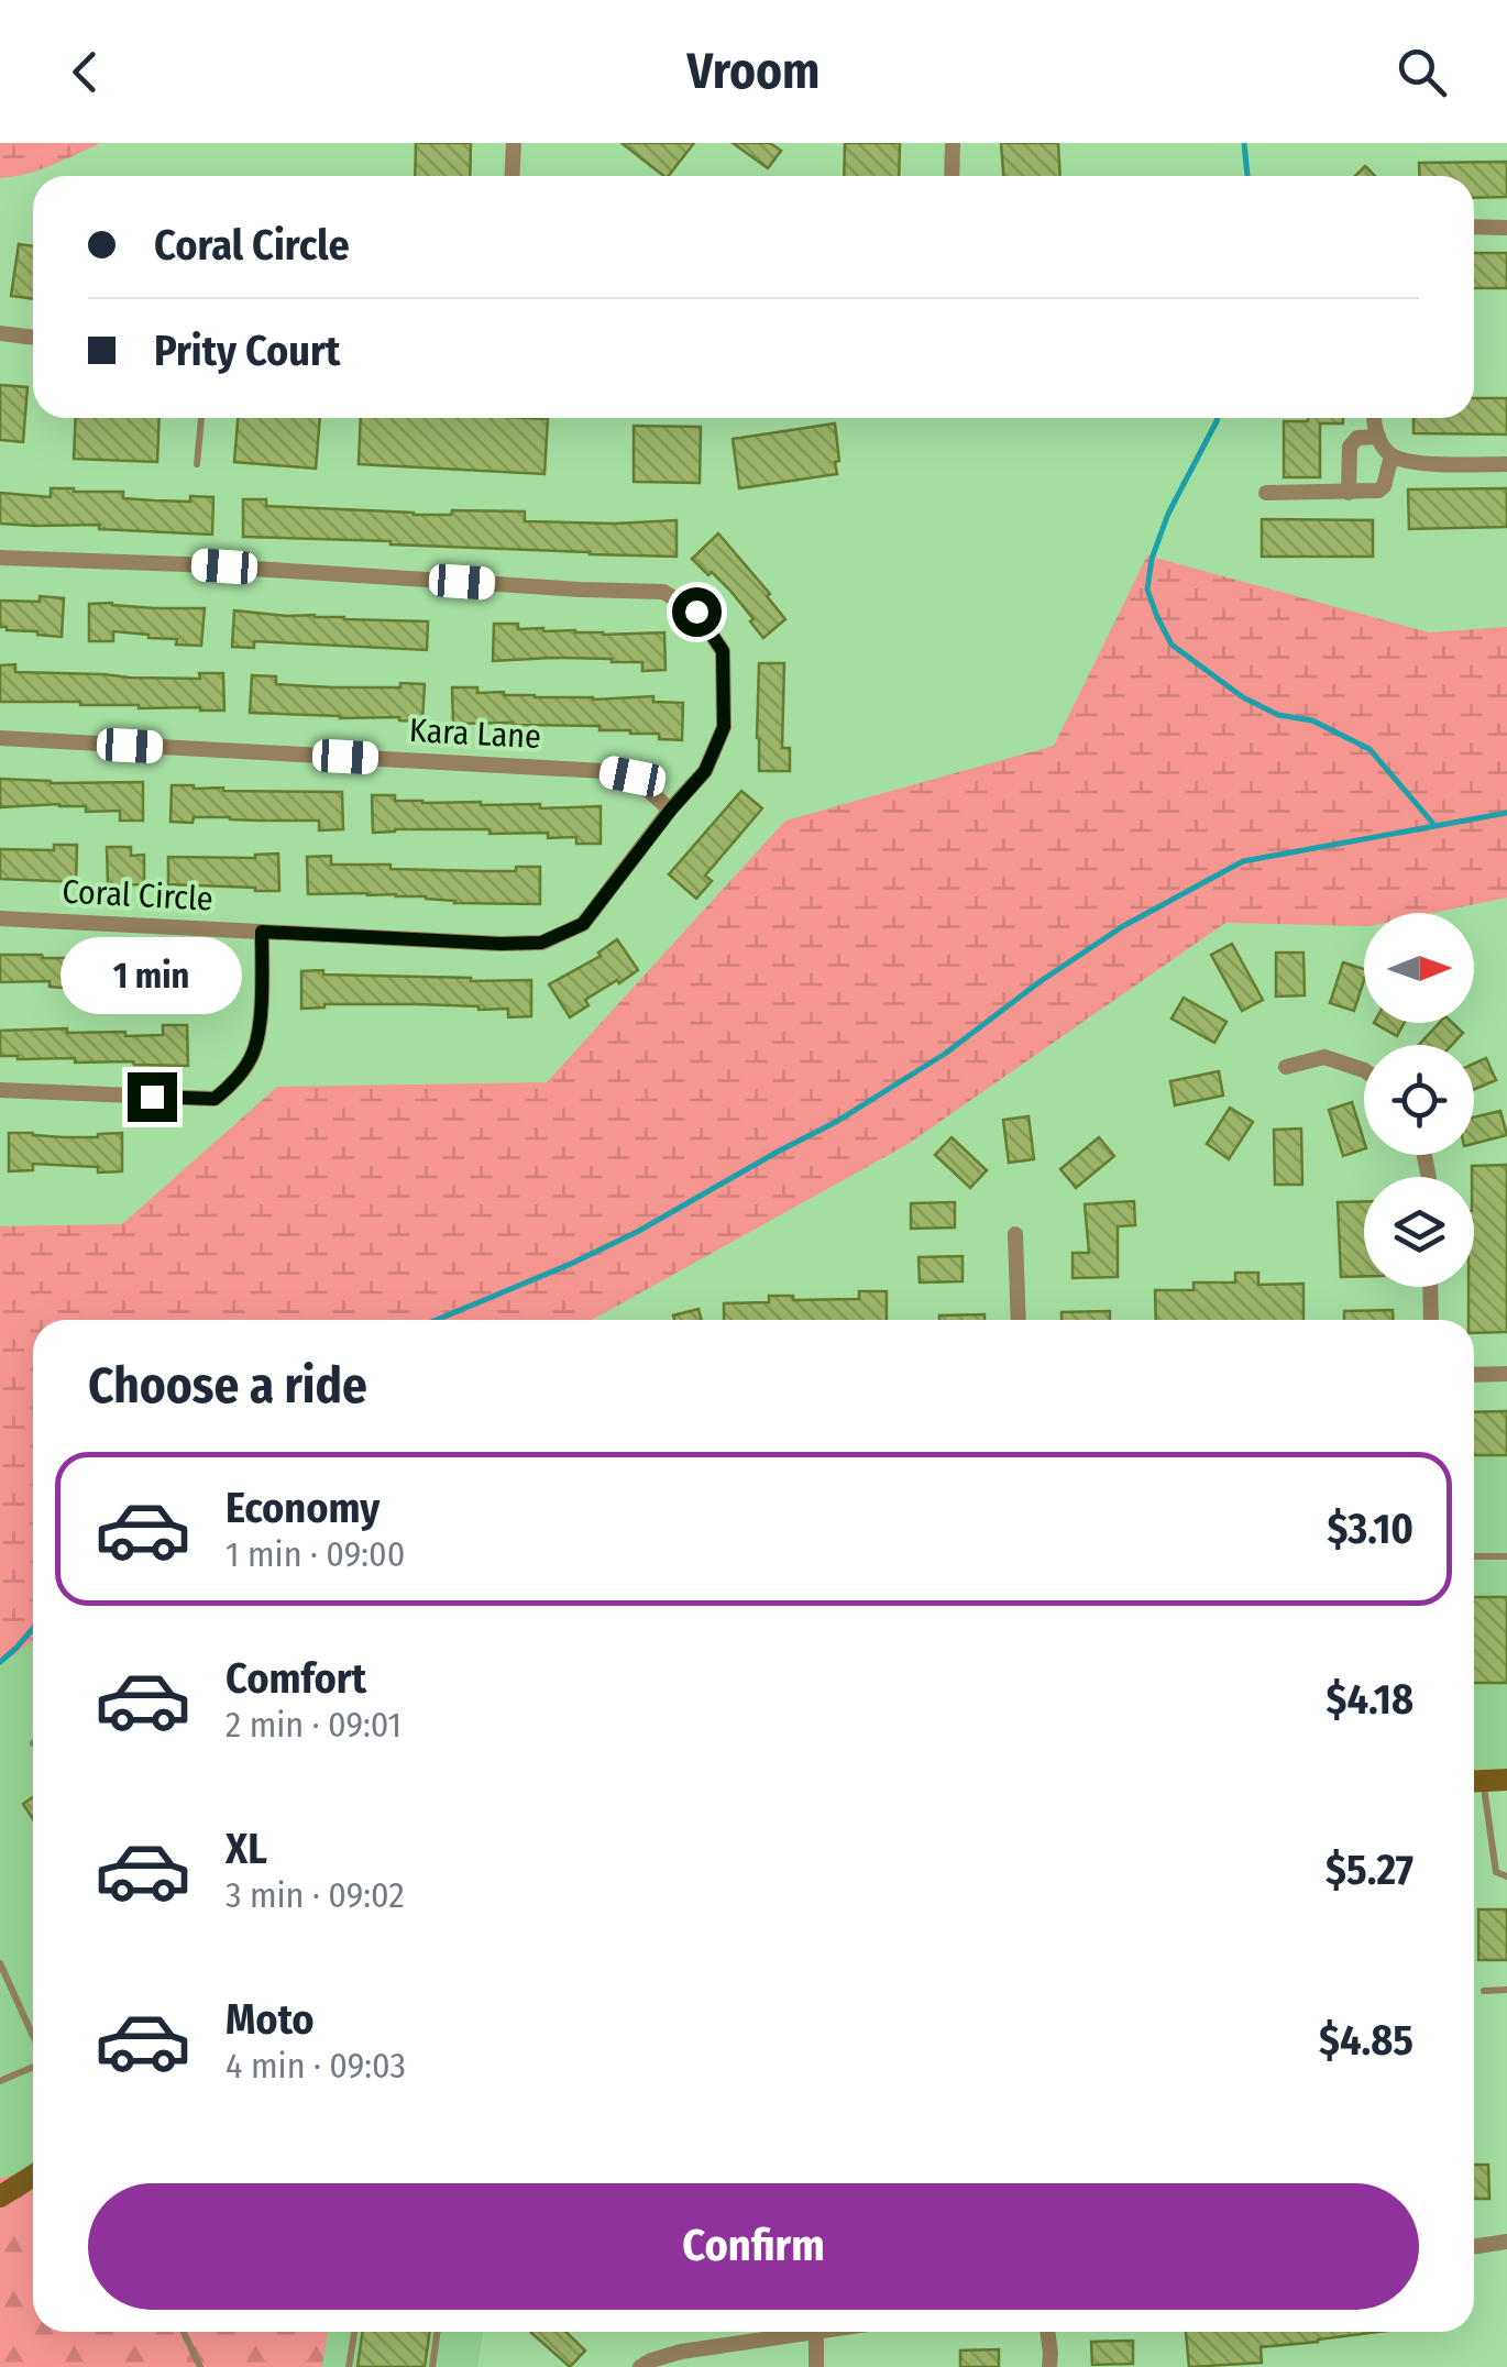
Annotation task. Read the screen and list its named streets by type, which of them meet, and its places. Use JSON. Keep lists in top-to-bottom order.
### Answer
{
  "streets": {
    "street": ["Kara Lane", "Coral Circle"]
  },
  "crossings": [
    ["Kara Lane", "Coral Circle"]
  ],
  "north": "right",
  "page": {
    "header": "Vroom",
    "banner": ["Coral Circle", "Prity Court"],
    "bubble": "1 min",
    "heading": "Choose a ride",
    "list": [
      {
        "name": "Economy",
        "note": "1 min · 09:00",
        "value": "$3.10"
      },
      {
        "name": "Comfort",
        "note": "2 min · 09:01",
        "value": "$4.18"
      },
      {
        "name": "XL",
        "note": "3 min · 09:02",
        "value": "$5.27"
      },
      {
        "name": "Moto",
        "note": "4 min · 09:03",
        "value": "$4.85"
      }
    ],
    "buttons": "Confirm"
  }
}
